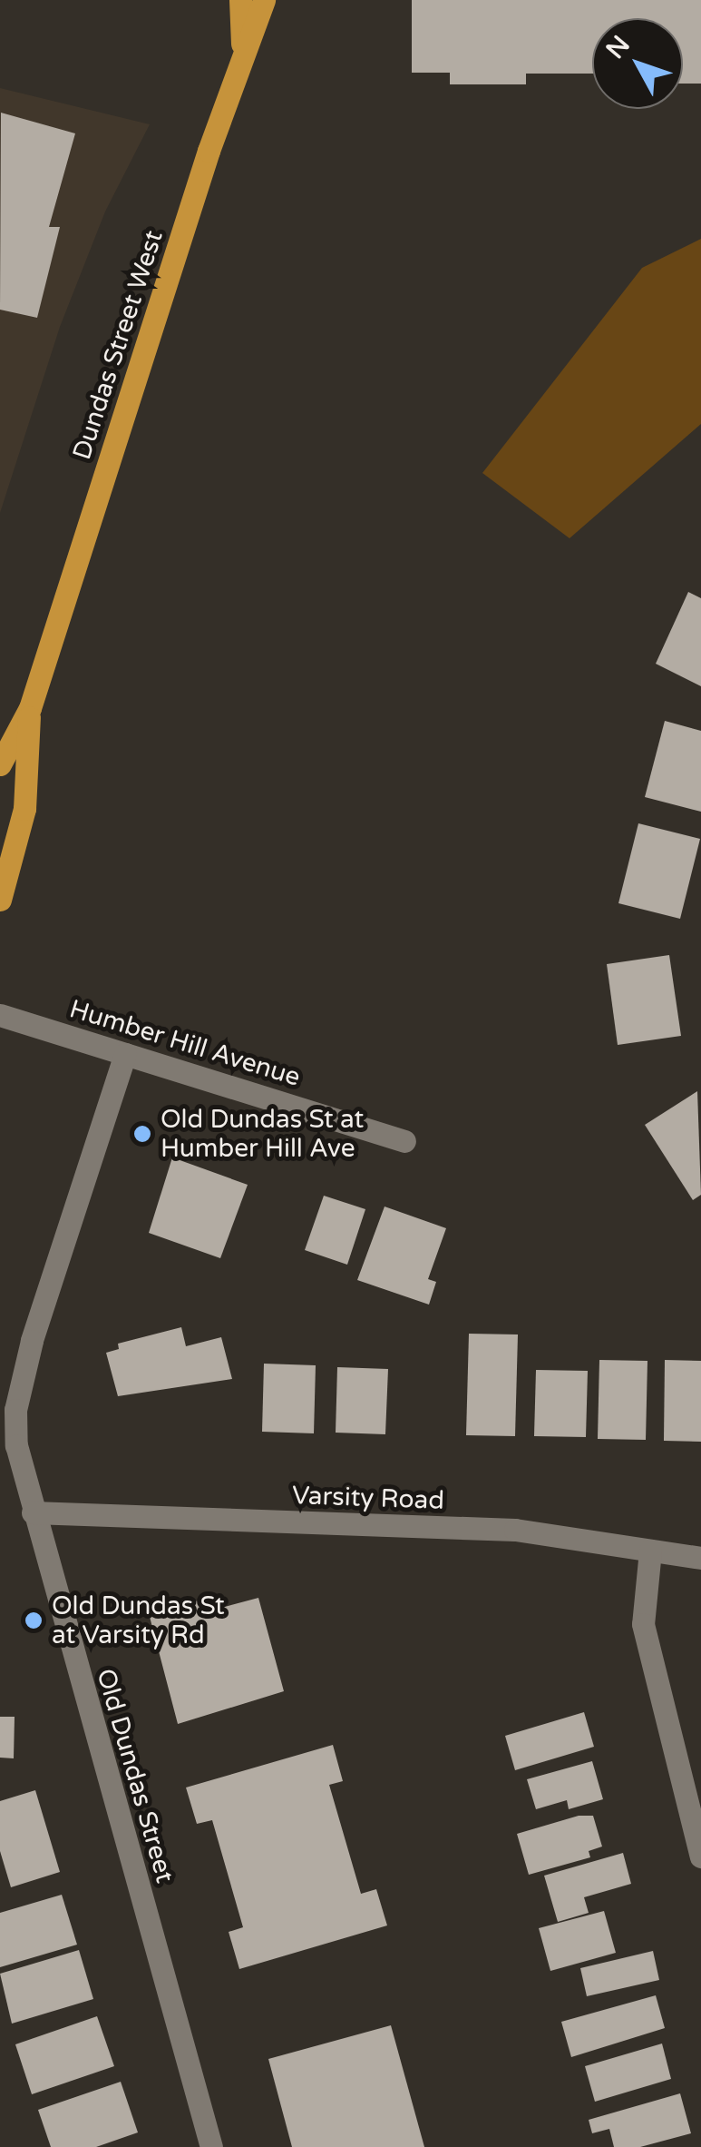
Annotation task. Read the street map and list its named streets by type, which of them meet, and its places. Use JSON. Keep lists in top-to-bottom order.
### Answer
{
  "streets": {
    "main road": ["Dundas Street West"],
    "street": ["Humber Hill Avenue", "Varsity Road", "Old Dundas Street"]
  },
  "crossings": [
    ["Humber Hill Avenue", "Old Dundas Street"],
    ["Varsity Road", "Old Dundas Street"]
  ],
  "places": ["Old Dundas St at Humber Hill Ave", "Old Dundas St at Varsity Rd"],
  "north": "top left"
}
